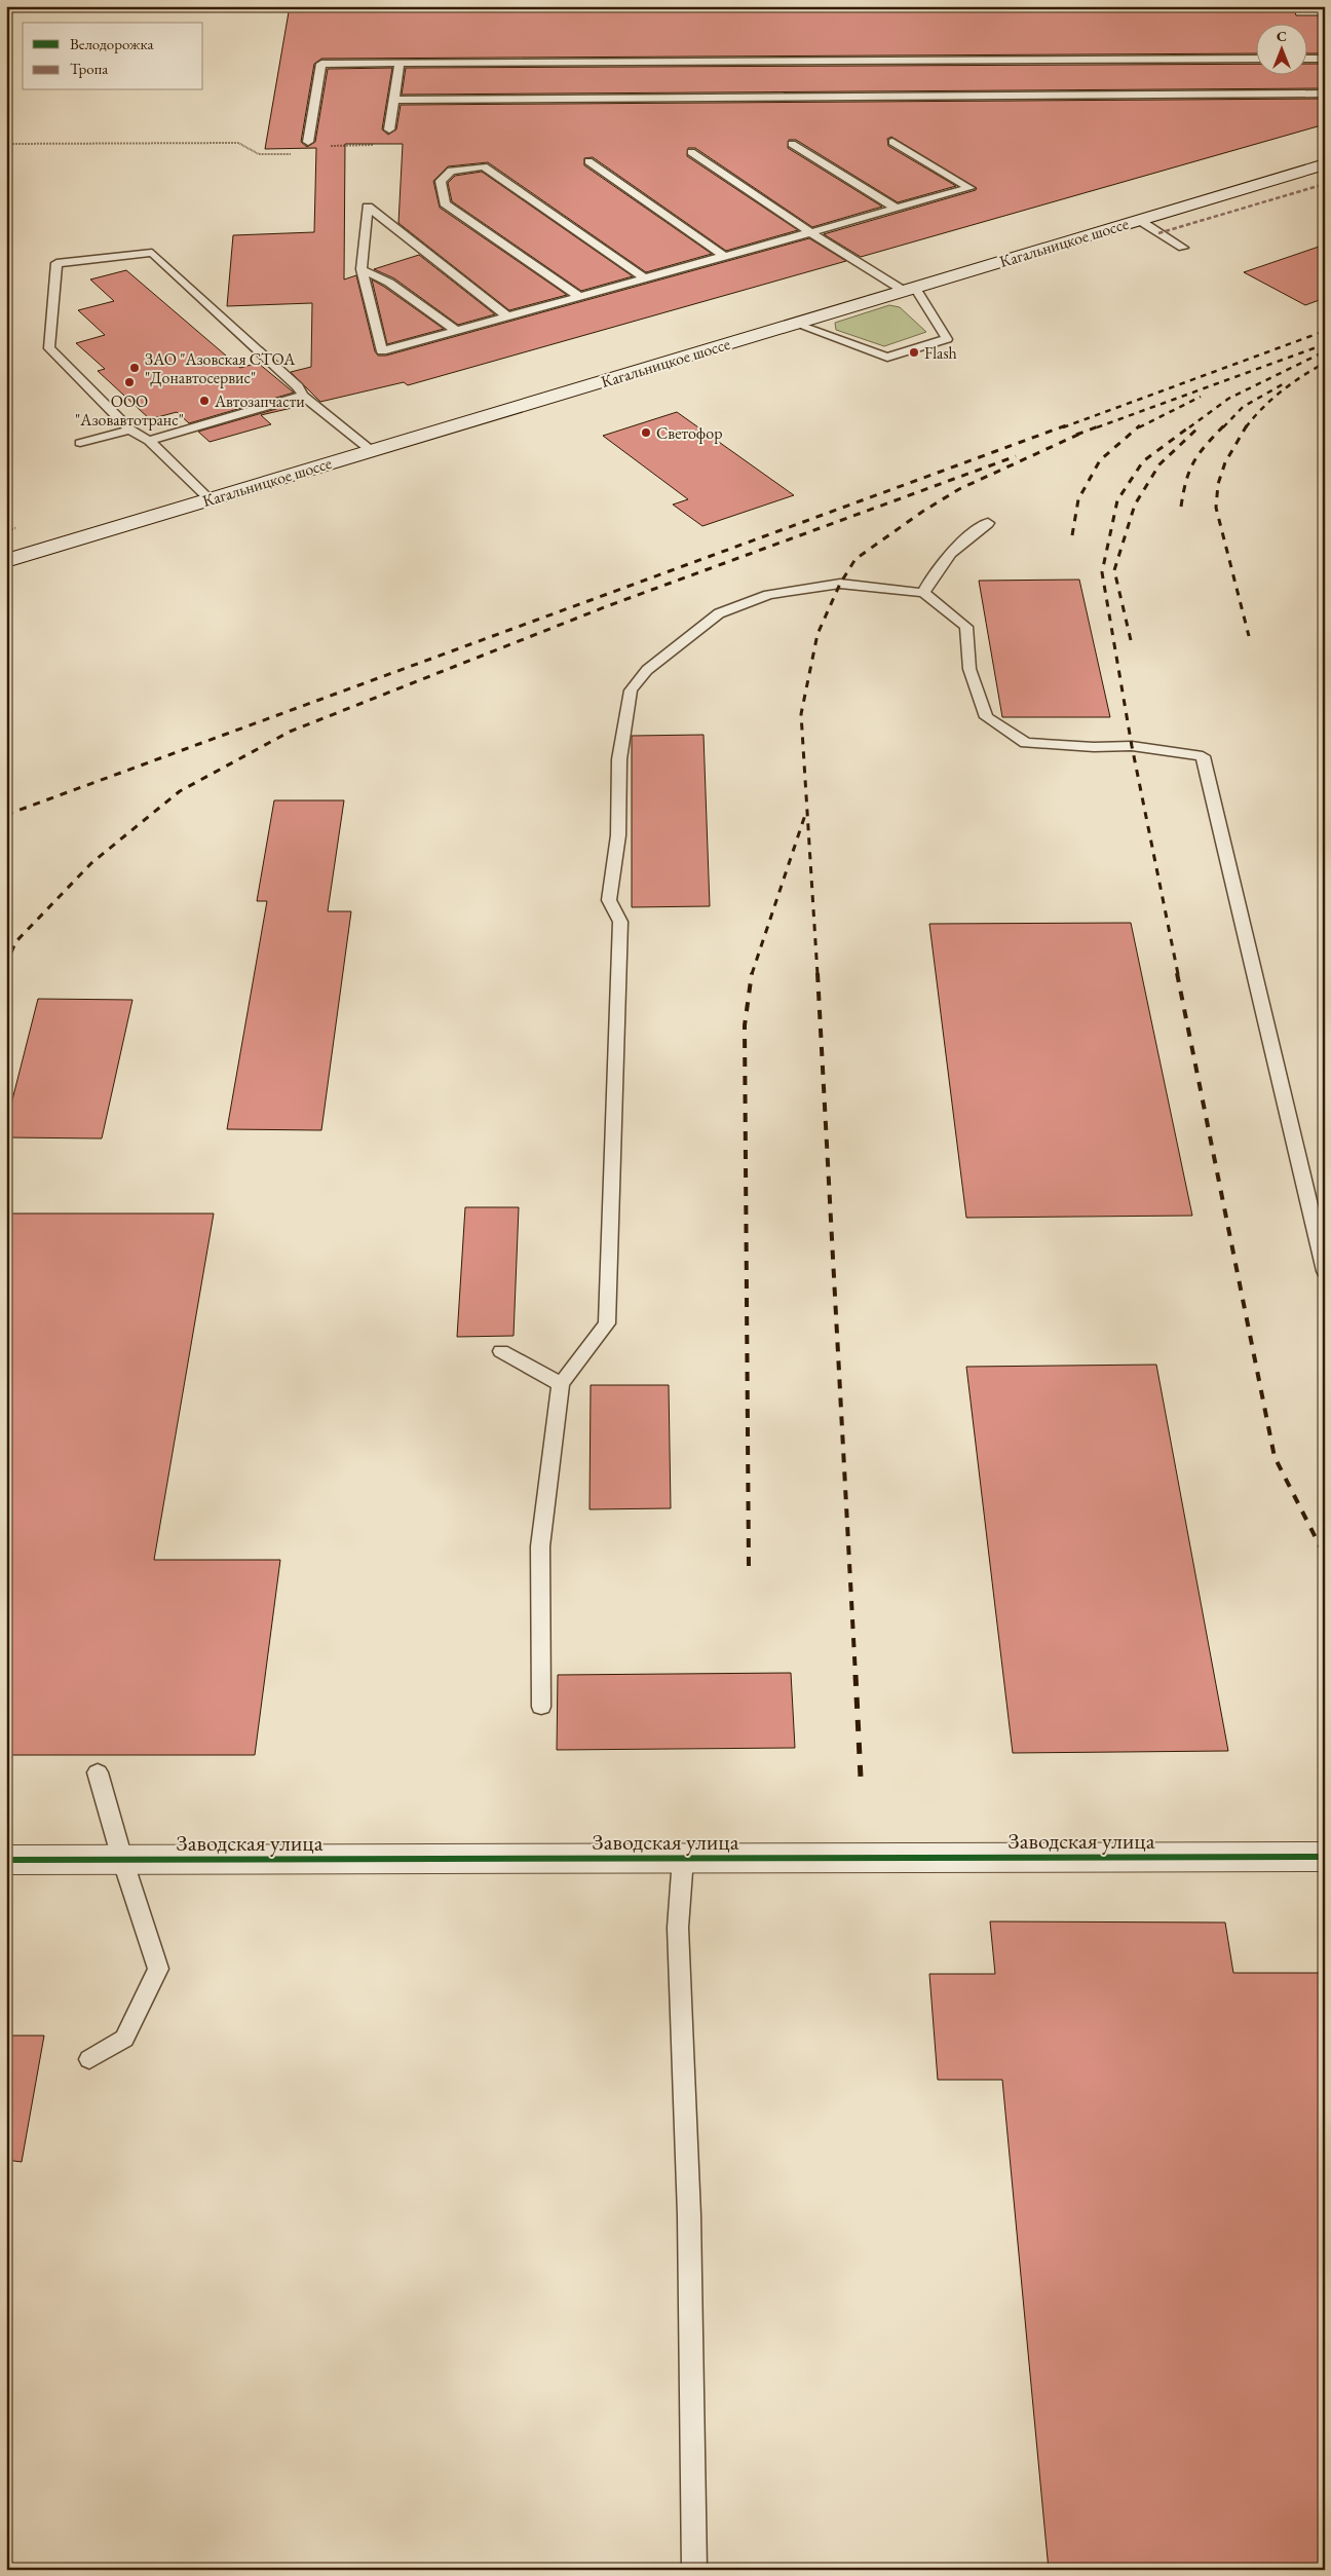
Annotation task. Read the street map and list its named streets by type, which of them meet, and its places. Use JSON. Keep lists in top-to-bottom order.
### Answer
{
  "streets": {
    "main road": ["Кагальницкое шоссе", "Заводская улица"]
  },
  "places": [
    "Flash",
    "ЗАО \"Азовская СТОА \"Донавтосервис\"",
    "ООО \"Азовавтотранс\"",
    "Автозапчасти",
    "Светофор"
  ],
  "legend": ["Велодорожка", "Тропа"],
  "north": "top"
}
